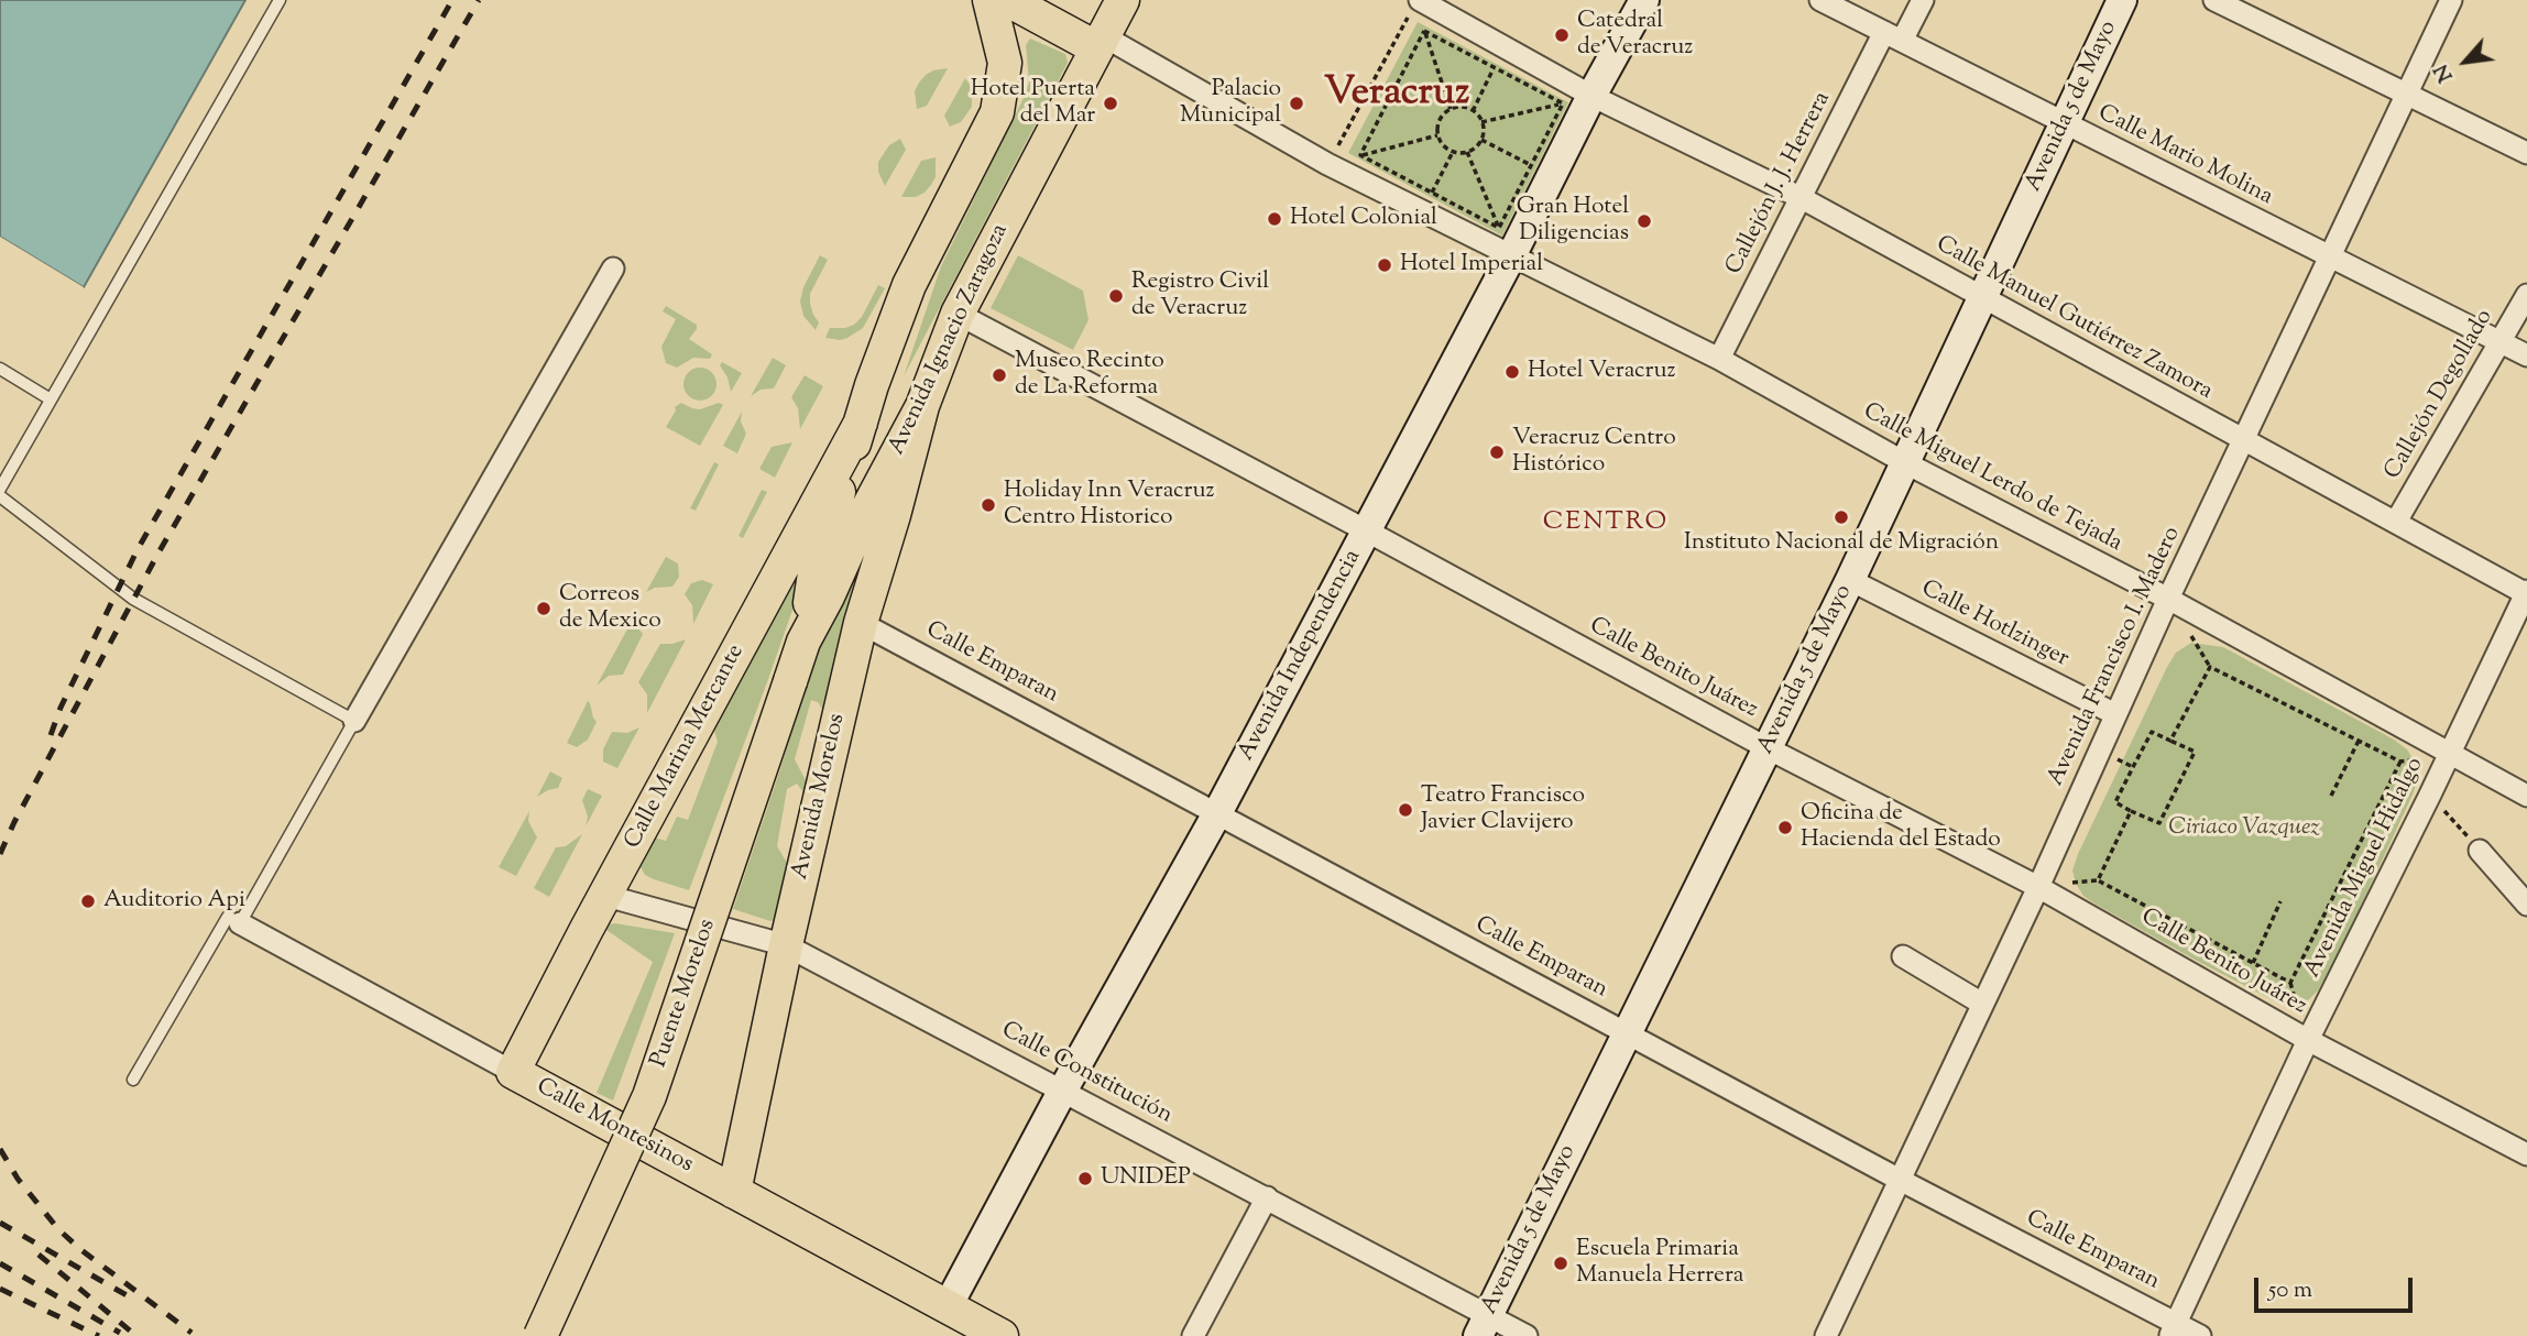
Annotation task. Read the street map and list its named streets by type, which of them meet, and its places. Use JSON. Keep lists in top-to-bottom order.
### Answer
{
  "streets": {
    "main road": [
      "Avenida Ignacio Zaragoza",
      "Calle Marina Mercante",
      "Avenida Morelos",
      "Puente Morelos",
      "Calle Montesinos"
    ],
    "street": [
      "Avenida 5 de Mayo",
      "Calle Mario Molina",
      "Callejón J. J. Herrera",
      "Calle Manuel Gutiérrez Zamora",
      "Callejón Degollado",
      "Calle Miguel Lerdo de Tejada",
      "Calle Hotlzinger",
      "Avenida Independencia",
      "Avenida Francisco I. Madero",
      "Calle Emparan",
      "Calle Benito Juárez",
      "Avenida Miguel Hidalgo",
      "Calle Constitución"
    ]
  },
  "crossings": [
    ["Avenida 5 de Mayo", "Calle Mario Molina"],
    ["Avenida 5 de Mayo", "Calle Manuel Gutiérrez Zamora"],
    ["Avenida 5 de Mayo", "Calle Miguel Lerdo de Tejada"],
    ["Avenida 5 de Mayo", "Calle Hotlzinger"],
    ["Avenida 5 de Mayo", "Calle Emparan"],
    ["Avenida 5 de Mayo", "Calle Benito Juárez"],
    ["Avenida 5 de Mayo", "Calle Constitución"],
    ["Calle Mario Molina", "Callejón J. J. Herrera"],
    ["Calle Mario Molina", "Callejón Degollado"],
    ["Calle Mario Molina", "Avenida Francisco I. Madero"],
    ["Callejón J. J. Herrera", "Calle Manuel Gutiérrez Zamora"],
    ["Callejón J. J. Herrera", "Calle Miguel Lerdo de Tejada"],
    ["Calle Manuel Gutiérrez Zamora", "Callejón Degollado"],
    ["Calle Manuel Gutiérrez Zamora", "Avenida Independencia"],
    ["Calle Manuel Gutiérrez Zamora", "Avenida Francisco I. Madero"],
    ["Calle Manuel Gutiérrez Zamora", "Avenida Miguel Hidalgo"],
    ["Avenida Ignacio Zaragoza", "Calle Miguel Lerdo de Tejada"],
    ["Avenida Ignacio Zaragoza", "Calle Benito Juárez"],
    ["Avenida Ignacio Zaragoza", "Calle Marina Mercante"],
    ["Avenida Ignacio Zaragoza", "Avenida Morelos"],
    ["Avenida Ignacio Zaragoza", "Puente Morelos"],
    ["Calle Miguel Lerdo de Tejada", "Avenida Independencia"],
    ["Calle Miguel Lerdo de Tejada", "Avenida Francisco I. Madero"],
    ["Calle Miguel Lerdo de Tejada", "Avenida Miguel Hidalgo"],
    ["Calle Hotlzinger", "Avenida Francisco I. Madero"],
    ["Avenida Independencia", "Calle Emparan"],
    ["Avenida Independencia", "Calle Benito Juárez"],
    ["Avenida Independencia", "Calle Constitución"],
    ["Avenida Independencia", "Calle Montesinos"],
    ["Avenida Francisco I. Madero", "Calle Emparan"],
    ["Avenida Francisco I. Madero", "Calle Benito Juárez"],
    ["Calle Emparan", "Avenida Morelos"],
    ["Calle Emparan", "Avenida Miguel Hidalgo"],
    ["Calle Benito Juárez", "Avenida Miguel Hidalgo"],
    ["Calle Marina Mercante", "Puente Morelos"],
    ["Calle Marina Mercante", "Calle Constitución"],
    ["Calle Marina Mercante", "Calle Montesinos"],
    ["Avenida Morelos", "Calle Constitución"],
    ["Avenida Morelos", "Calle Montesinos"]
  ],
  "districts": ["Veracruz", "CENTRO"],
  "parks": ["Ciriaco Vazquez"],
  "places": [
    "Catedral de Veracruz",
    "Hotel Puerta del Mar",
    "Palacio Municipal",
    "Hotel Colonial",
    "Gran Hotel Diligencias",
    "Hotel Imperial",
    "Registro Civil de Veracruz",
    "Hotel Veracruz",
    "Museo Recinto de La Reforma",
    "Veracruz Centro Histórico",
    "Holiday Inn Veracruz Centro Historico",
    "Instituto Nacional de Migración",
    "Correos de Mexico",
    "Teatro Francisco Javier Clavijero",
    "Oficina de Hacienda del Estado",
    "Auditorio Api",
    "UNIDEP",
    "Escuela Primaria Manuela Herrera"
  ],
  "scale_bar": "50 m",
  "north": "bottom left"
}
